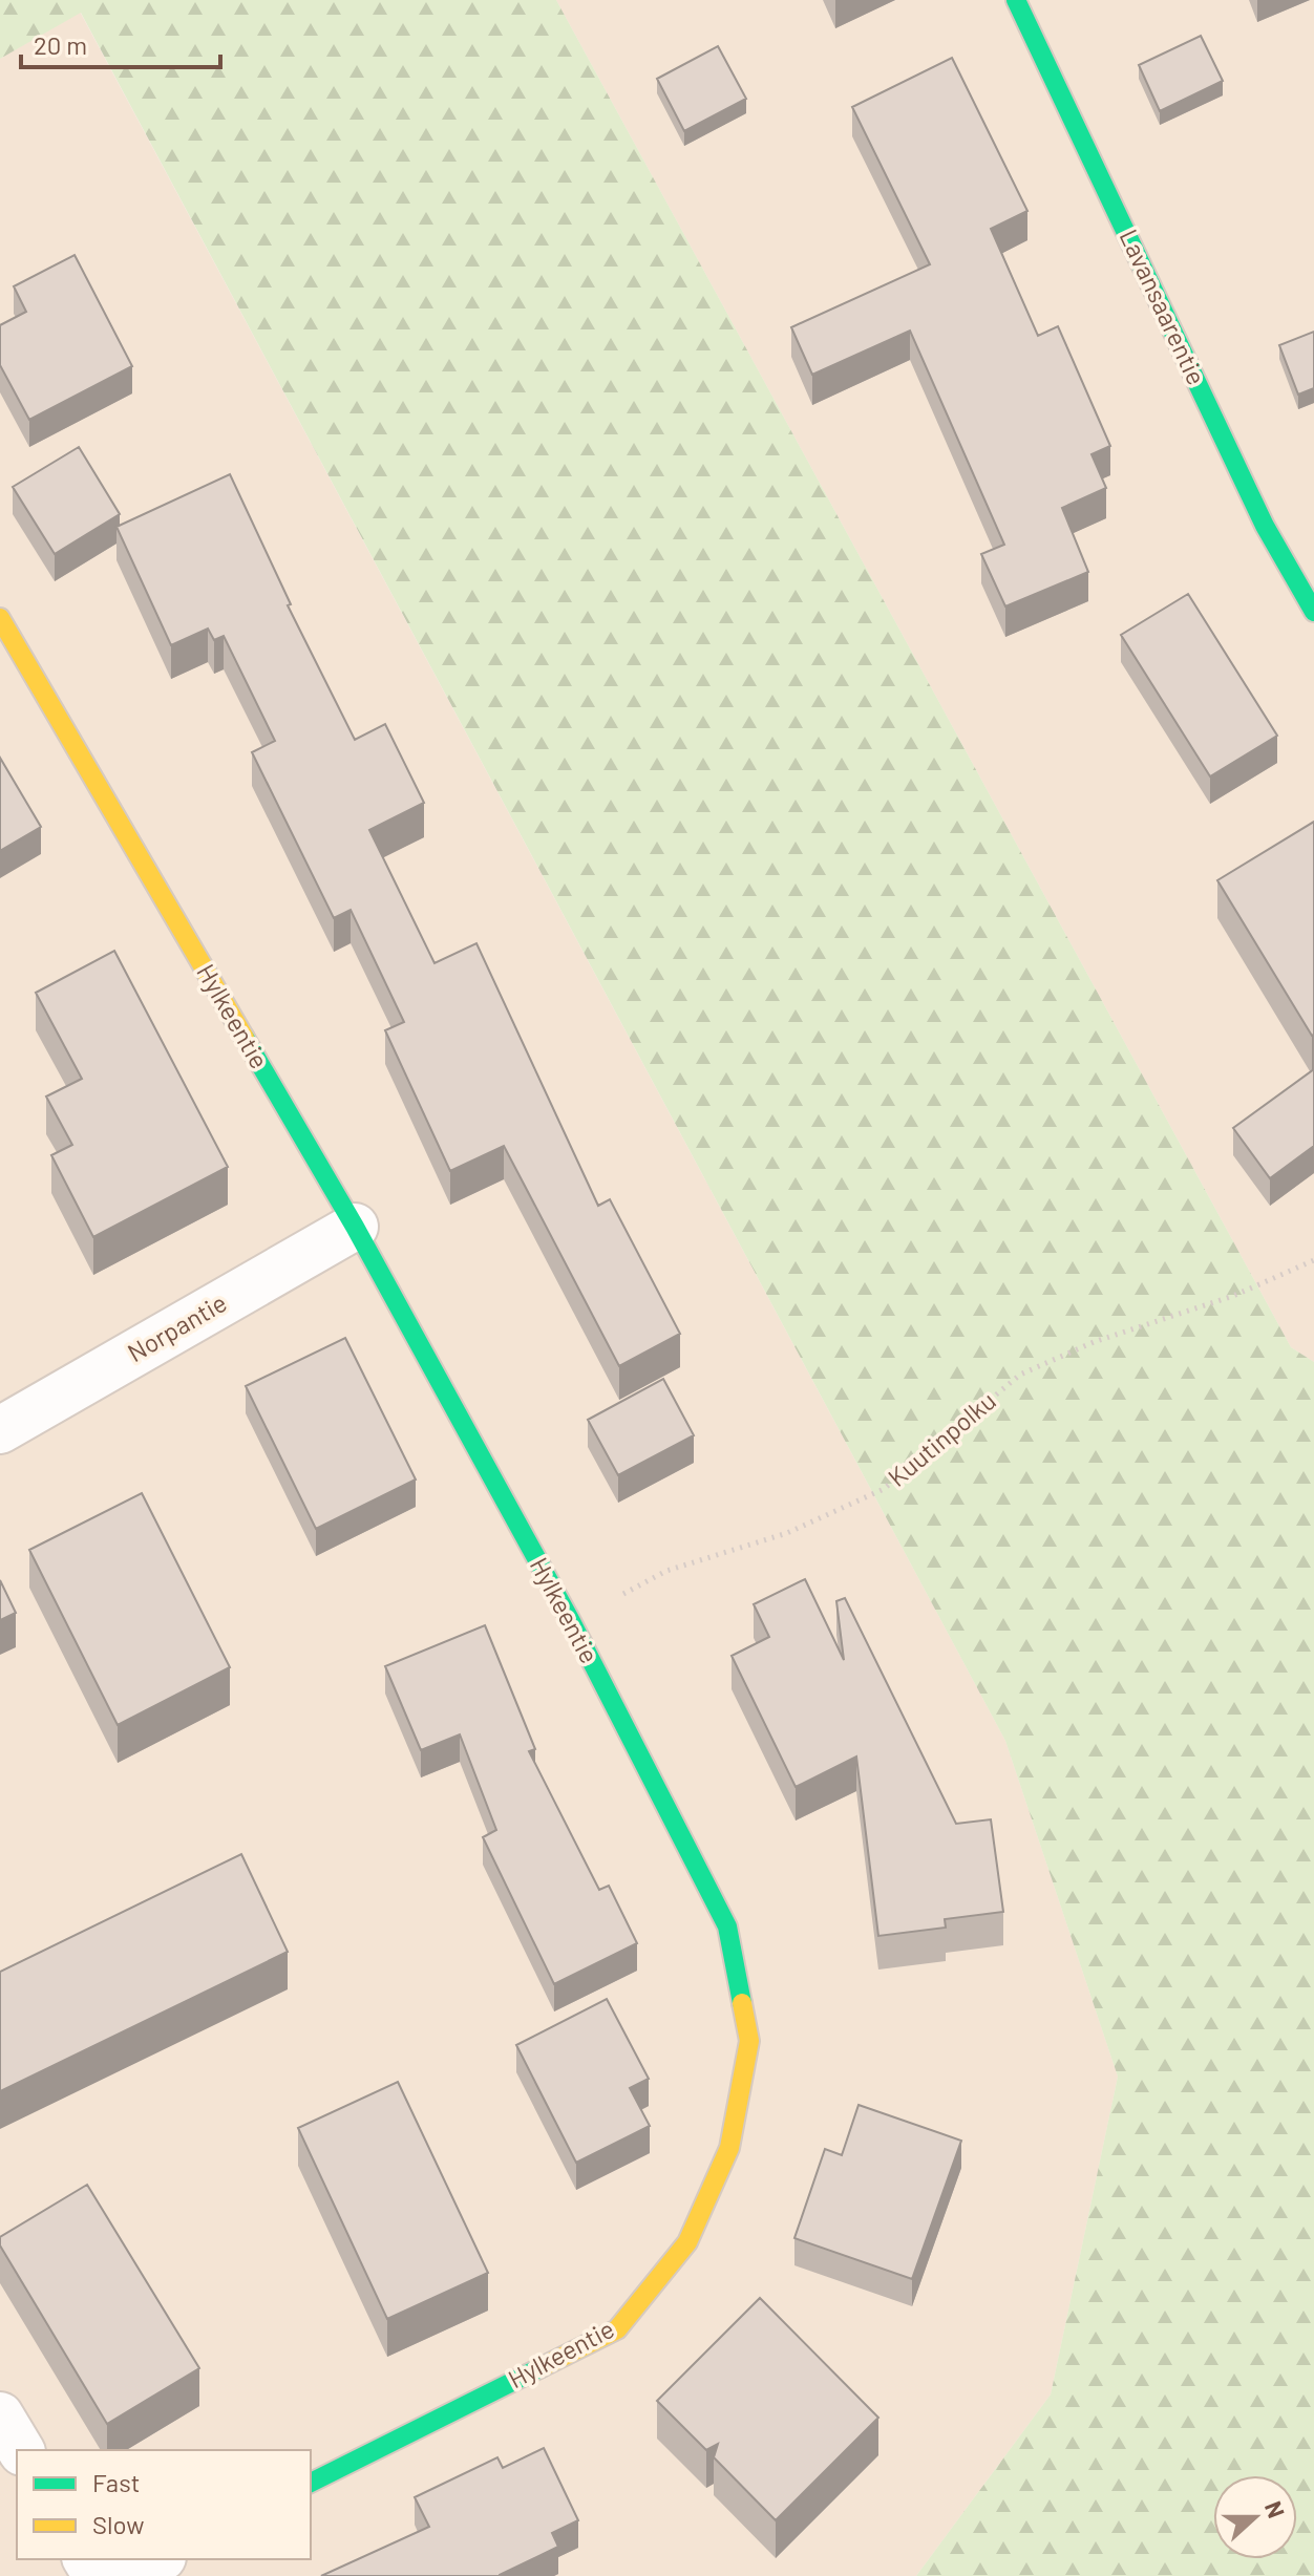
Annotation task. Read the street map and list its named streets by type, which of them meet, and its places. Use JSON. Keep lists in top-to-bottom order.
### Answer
{
  "streets": {
    "street": ["Lavansaarentie", "Hylkeentie", "Norpantie"],
    "path": ["Kuutinpolku"]
  },
  "crossings": [
    ["Hylkeentie", "Norpantie"],
    ["Hylkeentie", "Kuutinpolku"]
  ],
  "legend": ["Fast", "Slow"],
  "scale_bar": "20 m",
  "north": "right"
}
